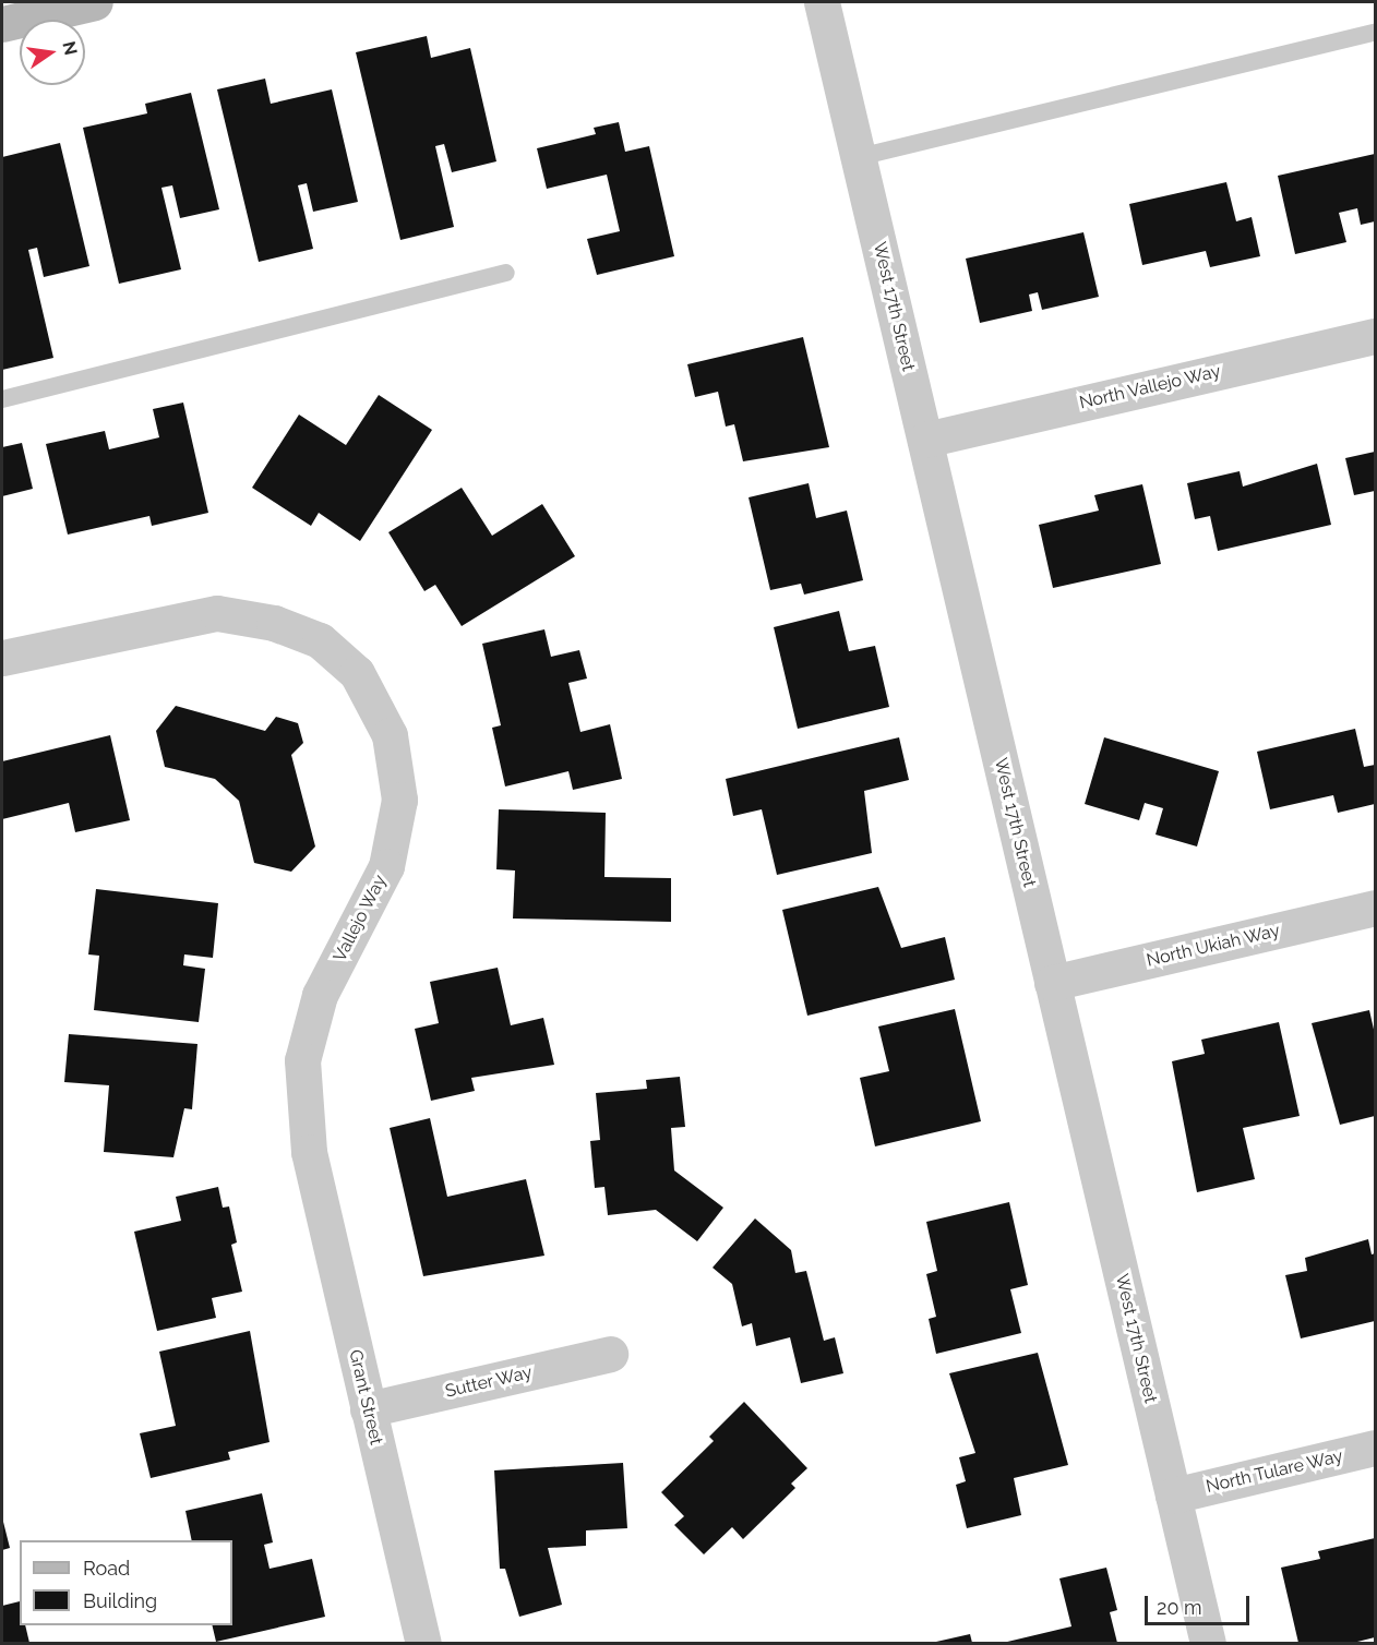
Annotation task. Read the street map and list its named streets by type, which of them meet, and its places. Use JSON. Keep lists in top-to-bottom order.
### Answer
{
  "streets": {
    "street": [
      "West 17th Street",
      "North Vallejo Way",
      "Vallejo Way",
      "North Ukiah Way",
      "Sutter Way",
      "Grant Street",
      "North Tulare Way"
    ]
  },
  "crossings": [
    ["West 17th Street", "North Vallejo Way"],
    ["West 17th Street", "North Ukiah Way"],
    ["West 17th Street", "North Tulare Way"],
    ["Vallejo Way", "Grant Street"],
    ["Sutter Way", "Grant Street"]
  ],
  "legend": ["Road", "Building"],
  "scale_bar": "20 m",
  "north": "right"
}
